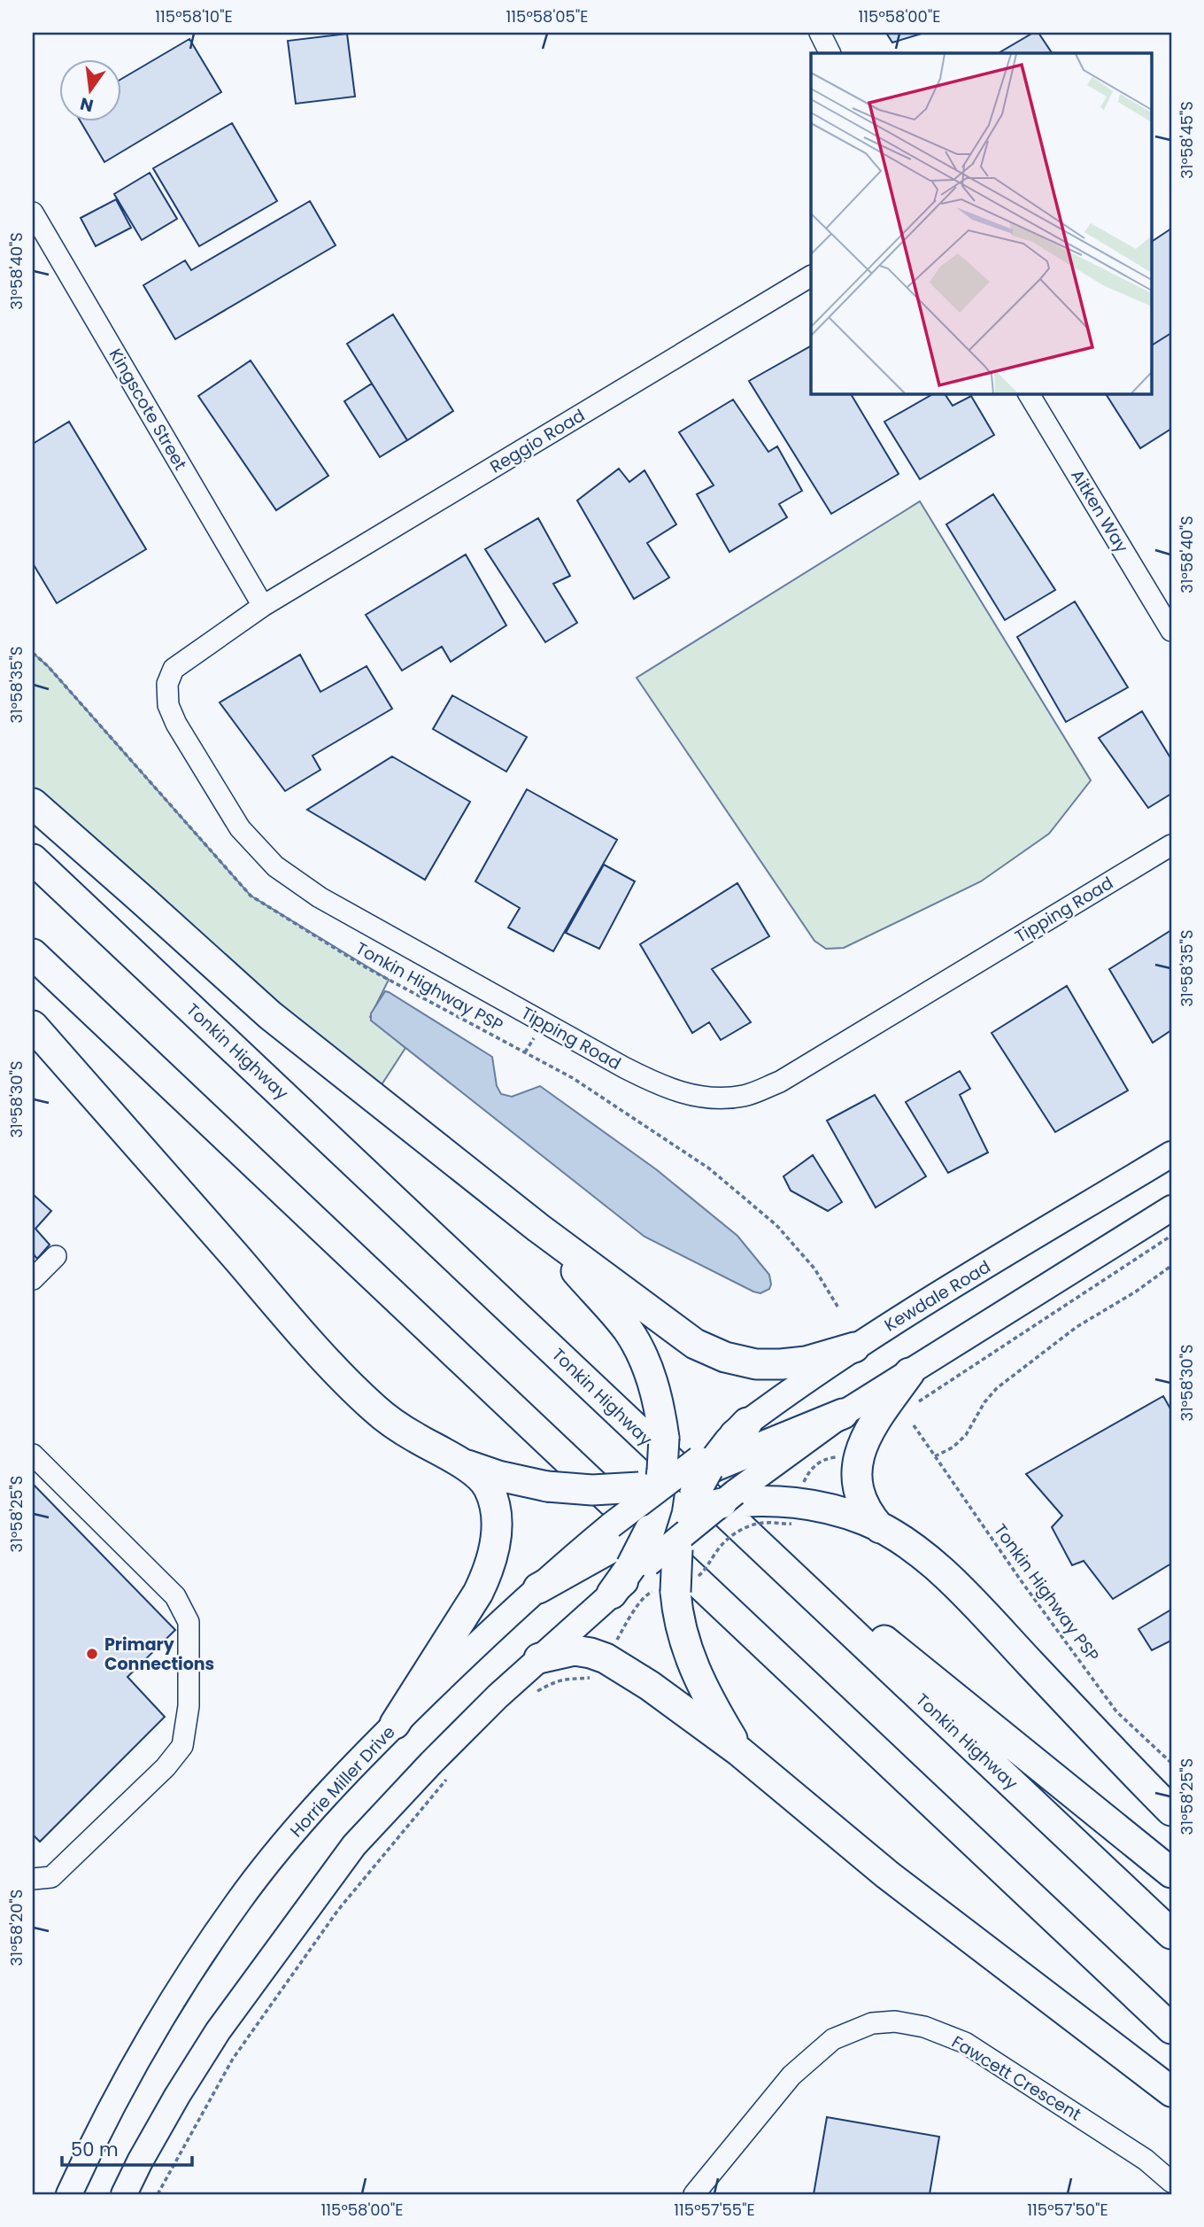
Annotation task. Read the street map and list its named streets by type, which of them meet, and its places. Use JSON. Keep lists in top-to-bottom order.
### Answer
{
  "streets": {
    "highway": ["Tonkin Highway"],
    "main road": ["Kewdale Road", "Horrie Miller Drive"],
    "street": [
      "Kingscote Street",
      "Reggio Road",
      "Aitken Way",
      "Tipping Road",
      "Fawcett Crescent"
    ],
    "path": ["Tonkin Highway PSP"]
  },
  "crossings": [
    ["Kingscote Street", "Reggio Road"],
    ["Kingscote Street", "Tipping Road"],
    ["Reggio Road", "Tipping Road"]
  ],
  "places": ["Primary Connections"],
  "scale_bar": "50 m",
  "north": "bottom",
  "coordinates": [
    "115°58'10\"E",
    "115°58'05\"E",
    "115°58'00\"E",
    "31°58'45\"S",
    "31°58'40\"S",
    "31°58'35\"S",
    "31°58'30\"S",
    "31°58'25\"S",
    "31°58'20\"S",
    "115°57'55\"E",
    "115°57'50\"E"
  ]
}
